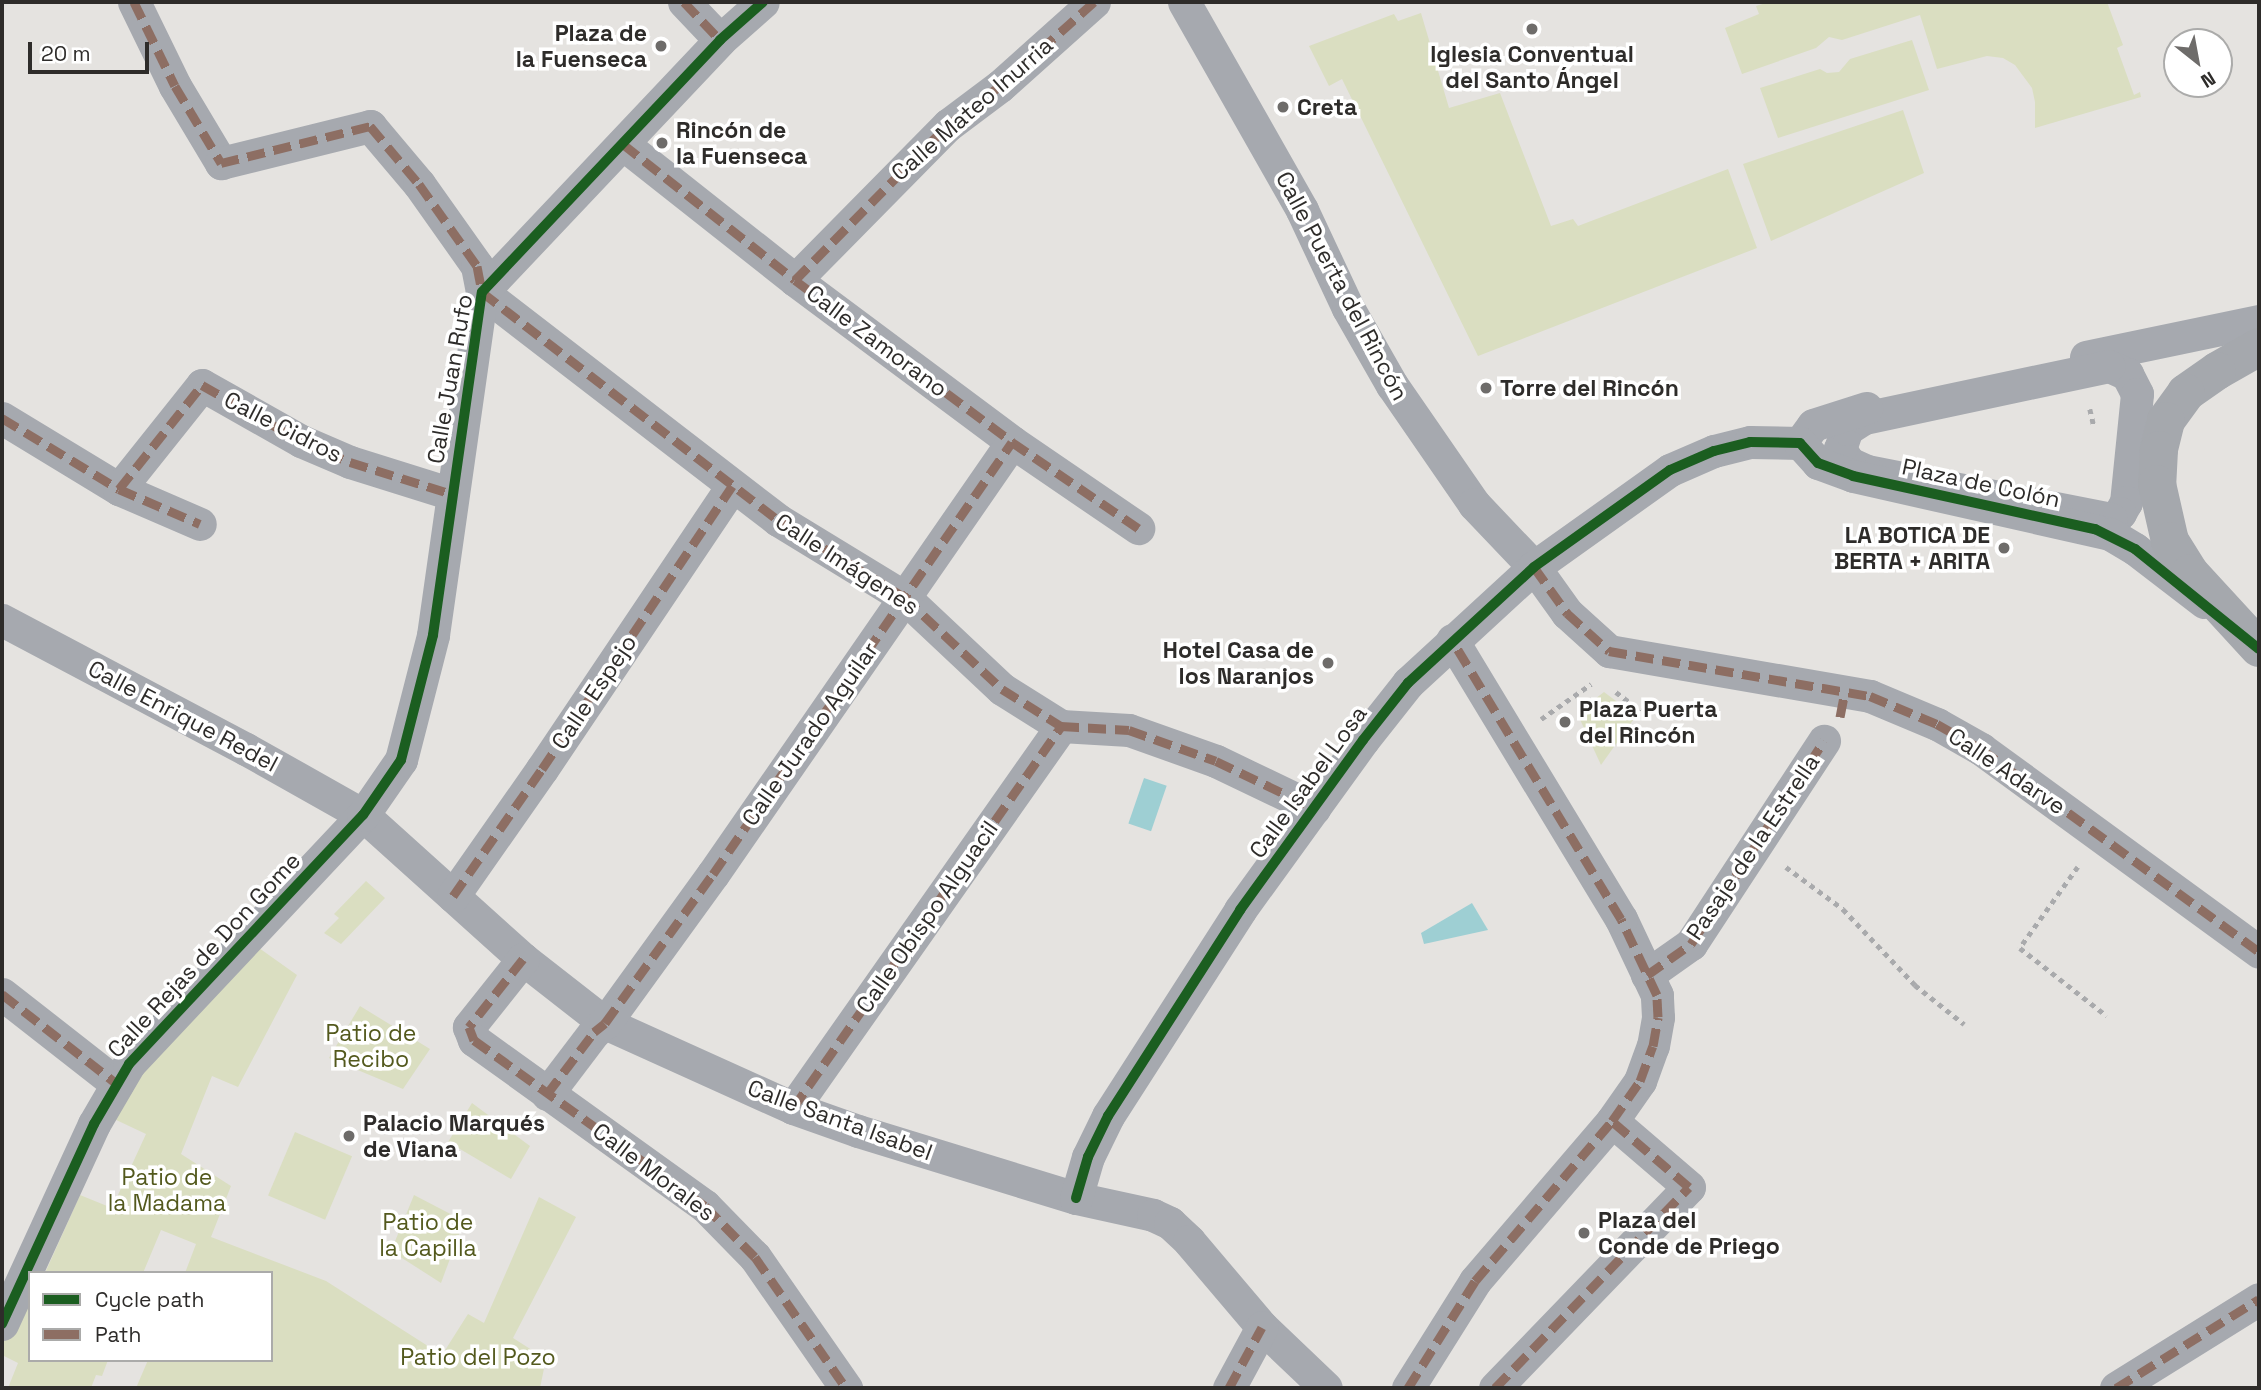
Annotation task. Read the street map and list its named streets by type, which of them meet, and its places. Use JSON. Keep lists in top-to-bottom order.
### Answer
{
  "streets": {
    "main road": ["Plaza de Colón"],
    "street": [
      "Calle Mateo Inurria",
      "Calle Puerta del Rincón",
      "Calle Zamorano",
      "Calle Juan Rufo",
      "Calle Cidros",
      "Calle Imágenes",
      "Calle Espejo",
      "Calle Enrique Redel",
      "Calle Jurado Aguilar",
      "Calle Adarve",
      "Calle Isabel Losa",
      "Pasaje de la Estrella",
      "Calle Obispo Alguacil",
      "Calle Rejas de Don Gome",
      "Calle Santa Isabel",
      "Calle Morales"
    ]
  },
  "crossings": [
    ["Calle Mateo Inurria", "Calle Zamorano"],
    ["Calle Puerta del Rincón", "Calle Isabel Losa"],
    ["Calle Zamorano", "Calle Juan Rufo"],
    ["Calle Zamorano", "Calle Jurado Aguilar"],
    ["Calle Juan Rufo", "Calle Cidros"],
    ["Calle Juan Rufo", "Calle Imágenes"],
    ["Calle Juan Rufo", "Calle Enrique Redel"],
    ["Calle Juan Rufo", "Calle Rejas de Don Gome"],
    ["Calle Juan Rufo", "Calle Santa Isabel"],
    ["Plaza de Colón", "Calle Isabel Losa"],
    ["Calle Imágenes", "Calle Espejo"],
    ["Calle Imágenes", "Calle Jurado Aguilar"],
    ["Calle Imágenes", "Calle Isabel Losa"],
    ["Calle Imágenes", "Calle Obispo Alguacil"],
    ["Calle Espejo", "Calle Santa Isabel"],
    ["Calle Enrique Redel", "Calle Rejas de Don Gome"],
    ["Calle Enrique Redel", "Calle Santa Isabel"],
    ["Calle Jurado Aguilar", "Calle Santa Isabel"],
    ["Calle Jurado Aguilar", "Calle Morales"],
    ["Calle Adarve", "Pasaje de la Estrella"],
    ["Calle Isabel Losa", "Calle Santa Isabel"],
    ["Calle Obispo Alguacil", "Calle Santa Isabel"],
    ["Calle Rejas de Don Gome", "Calle Santa Isabel"]
  ],
  "parks": [
    "Patio de Recibo",
    "Patio de la Madama",
    "Patio de la Capilla",
    "Patio del Pozo"
  ],
  "places": [
    "Iglesia Conventual del Santo Ángel",
    "Plaza de la Fuenseca",
    "Creta",
    "Rincón de la Fuenseca",
    "Torre del Rincón",
    "LA BOTICA DE BERTA + ARITA",
    "Hotel Casa de los Naranjos",
    "Plaza Puerta del Rincón",
    "Palacio Marqués de Viana",
    "Plaza del Conde de Priego"
  ],
  "legend": ["Cycle path", "Path"],
  "scale_bar": "20 m",
  "north": "bottom right"
}
